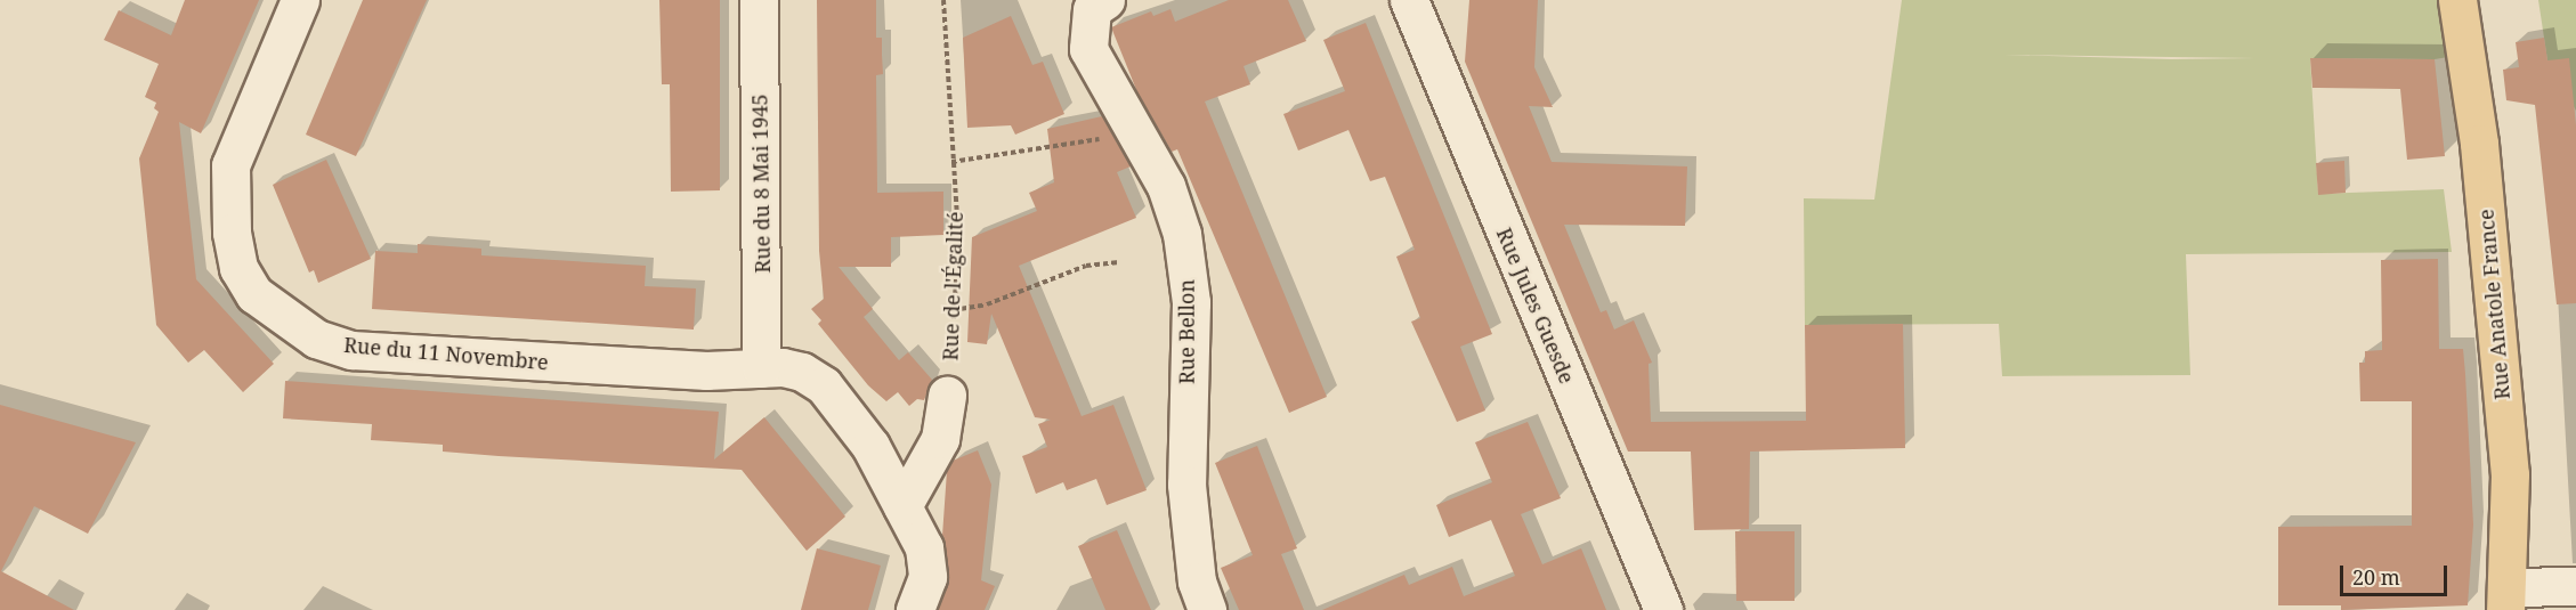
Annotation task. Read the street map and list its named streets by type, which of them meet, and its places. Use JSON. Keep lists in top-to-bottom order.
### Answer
{
  "streets": {
    "main road": ["Rue Anatole France"],
    "street": [
      "Rue du 8 Mai 1945",
      "Rue Jules Guesde",
      "Rue Bellon",
      "Rue du 11 Novembre"
    ],
    "path": ["Rue de l'Égalité"]
  },
  "crossings": [
    ["Rue du 8 Mai 1945", "Rue du 11 Novembre"]
  ],
  "scale_bar": "20 m"
}
